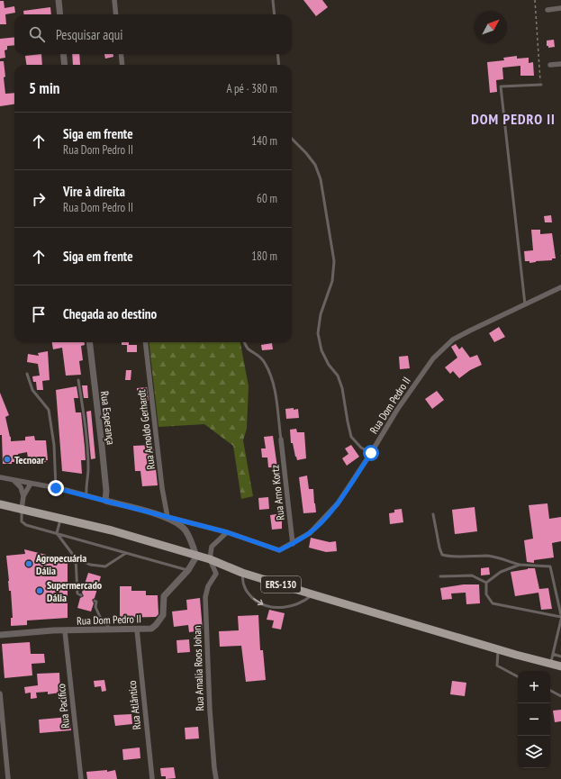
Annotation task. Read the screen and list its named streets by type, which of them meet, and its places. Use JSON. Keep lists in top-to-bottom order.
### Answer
{
  "streets": {
    "main road": ["ERS-130"],
    "street": [
      "Rua Dom Pedro II",
      "Rua Esperança",
      "Rua Arnoldo Gerhardt",
      "Rua Arno Kortz",
      "Rua Amalia Roos Johan",
      "Rua Atlântico",
      "Rua Pacífico"
    ]
  },
  "crossings": [
    ["Rua Dom Pedro II", "Rua Arnoldo Gerhardt"],
    ["Rua Dom Pedro II", "Rua Arno Kortz"],
    ["Rua Dom Pedro II", "ERS-130"],
    ["Rua Dom Pedro II", "Rua Atlântico"],
    ["Rua Dom Pedro II", "Rua Pacífico"],
    ["ERS-130", "Rua Amalia Roos Johan"]
  ],
  "districts": ["DOM PEDRO II"],
  "places": ["Tecnoar", "Agropecuária Dália", "Supermercado Dália"],
  "north": "top right",
  "page": {
    "search": "Pesquisar aqui",
    "heading": ["5 min", "A pé · 380 m"],
    "list": [
      ["Siga em frente", "Rua Dom Pedro II", "140 m"],
      ["Vire à direita", "Rua Dom Pedro II", "60 m"],
      ["Siga em frente", "180 m"],
      "Chegada ao destino"
    ],
    "map_buttons": ["+", "−"]
  }
}
